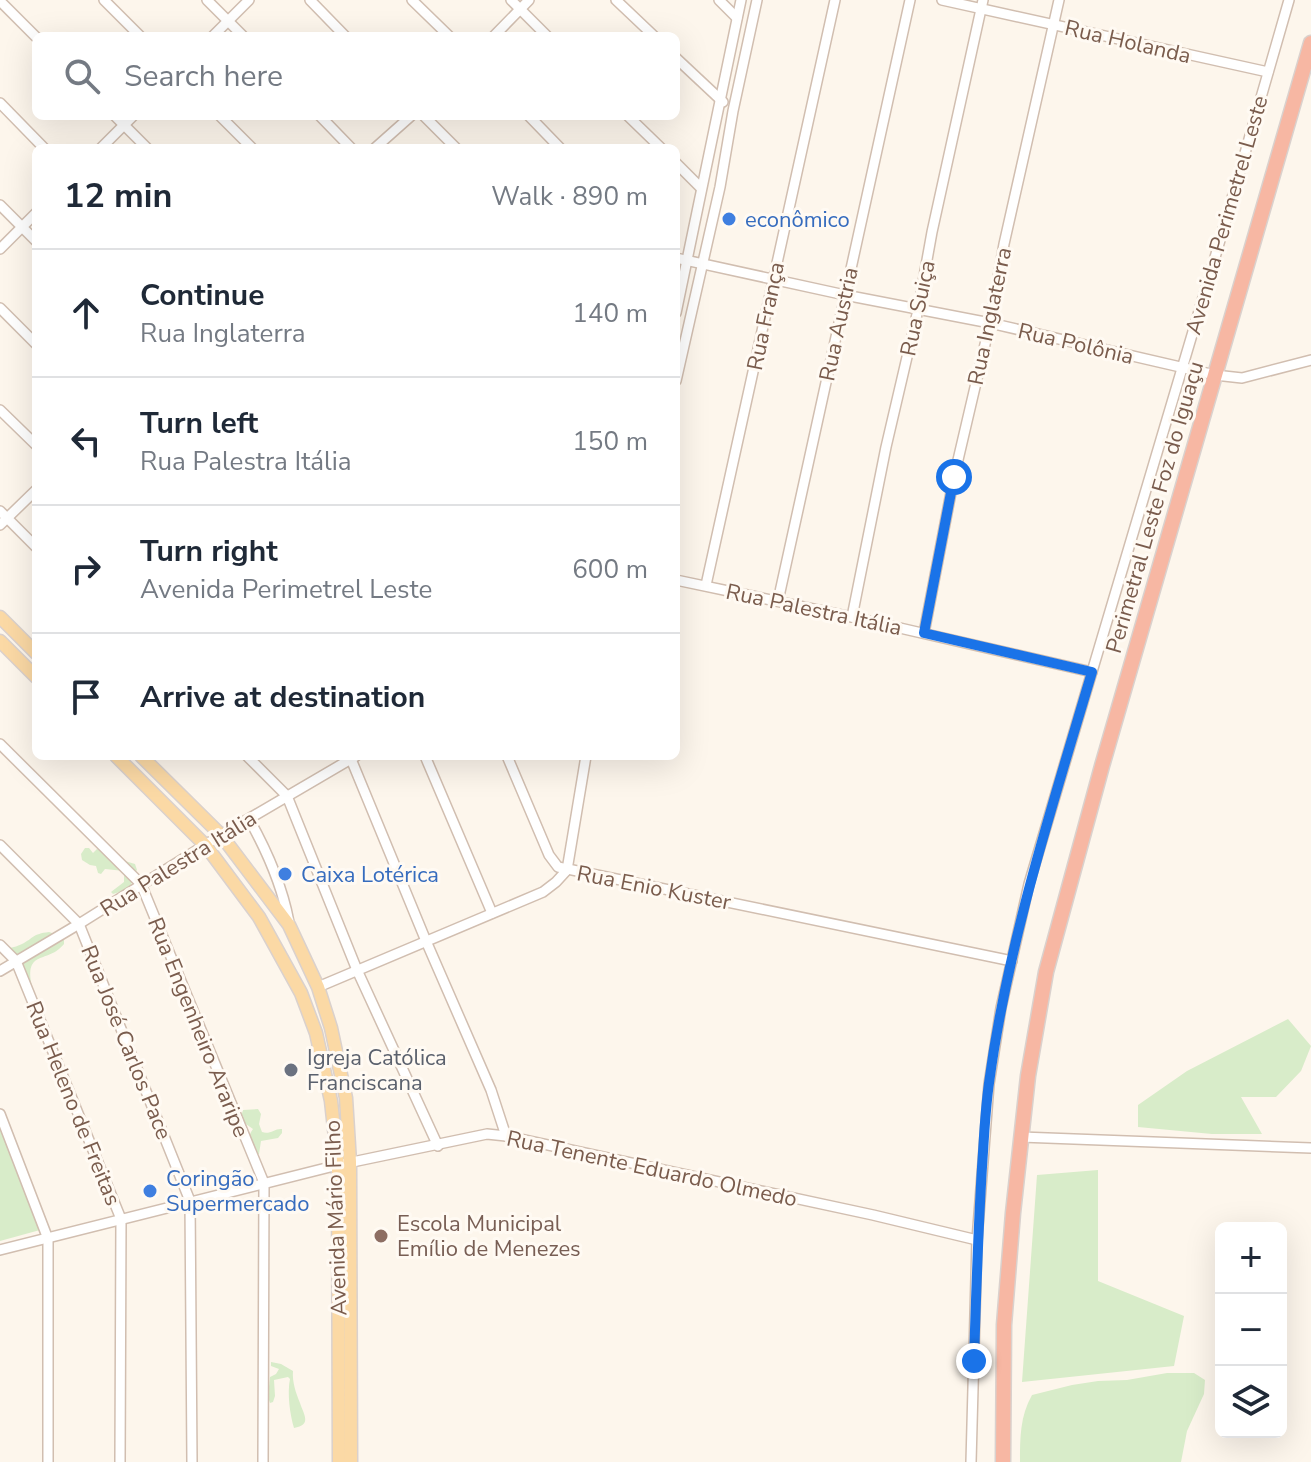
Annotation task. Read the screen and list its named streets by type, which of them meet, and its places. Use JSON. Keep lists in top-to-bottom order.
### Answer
{
  "streets": {
    "highway": ["Perimetral Leste Foz do Iguaçu"],
    "main road": ["Avenida Mário Filho"],
    "street": [
      "Rua Holanda",
      "Avenida Perimetrel Leste",
      "Rua Suiça",
      "Rua França",
      "Rua Inglaterra",
      "Rua Austria",
      "Rua Polônia",
      "Rua Palestra Itália",
      "Rua Enio Kuster",
      "Rua Engenheiro Araripe",
      "Rua José Carlos Pace",
      "Rua Heleno de Freitas",
      "Rua Tenente Eduardo Olmedo"
    ]
  },
  "crossings": [
    ["Rua Holanda", "Avenida Perimetrel Leste"],
    ["Rua Holanda", "Rua Suiça"],
    ["Rua Holanda", "Rua Inglaterra"],
    ["Avenida Perimetrel Leste", "Rua Polônia"],
    ["Avenida Perimetrel Leste", "Rua Palestra Itália"],
    ["Avenida Perimetrel Leste", "Rua Enio Kuster"],
    ["Avenida Perimetrel Leste", "Rua Tenente Eduardo Olmedo"],
    ["Rua Suiça", "Rua Polônia"],
    ["Rua Suiça", "Rua Palestra Itália"],
    ["Rua França", "Rua Polônia"],
    ["Rua França", "Rua Palestra Itália"],
    ["Rua Inglaterra", "Rua Polônia"],
    ["Rua Inglaterra", "Rua Palestra Itália"],
    ["Rua Austria", "Rua Polônia"],
    ["Rua Austria", "Rua Palestra Itália"],
    ["Rua Polônia", "Perimetral Leste Foz do Iguaçu"],
    ["Rua Palestra Itália", "Rua Engenheiro Araripe"],
    ["Rua Palestra Itália", "Rua José Carlos Pace"],
    ["Rua Palestra Itália", "Rua Heleno de Freitas"],
    ["Rua Palestra Itália", "Avenida Mário Filho"],
    ["Rua Enio Kuster", "Avenida Mário Filho"],
    ["Rua Engenheiro Araripe", "Rua Tenente Eduardo Olmedo"],
    ["Rua José Carlos Pace", "Rua Tenente Eduardo Olmedo"],
    ["Rua Heleno de Freitas", "Rua Tenente Eduardo Olmedo"],
    ["Rua Tenente Eduardo Olmedo", "Avenida Mário Filho"]
  ],
  "places": [
    "econômico",
    "Caixa Lotérica",
    "Igreja Católica Franciscana",
    "Coringão Supermercado",
    "Escola Municipal Emílio de Menezes"
  ],
  "page": {
    "search": "Search here",
    "heading": ["12 min", "Walk · 890 m"],
    "list": [
      ["Continue", "Rua Inglaterra", "140 m"],
      ["Turn left", "Rua Palestra Itália", "150 m"],
      ["Turn right", "Avenida Perimetrel Leste", "600 m"],
      "Arrive at destination"
    ],
    "map_buttons": ["+", "−"]
  }
}
